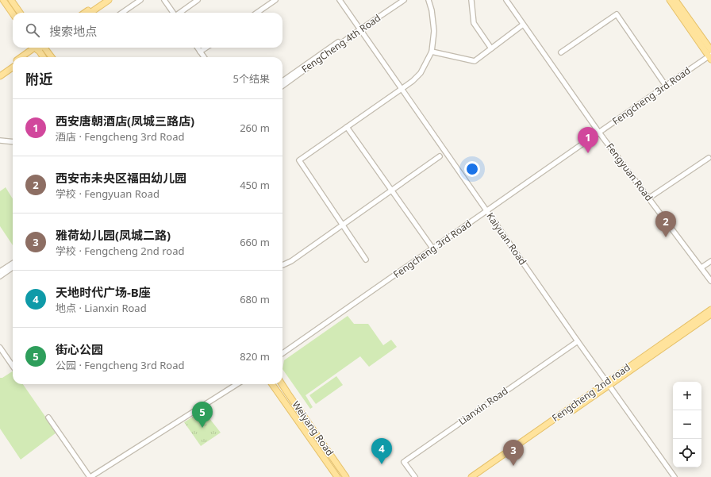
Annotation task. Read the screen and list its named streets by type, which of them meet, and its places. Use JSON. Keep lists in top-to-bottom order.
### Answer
{
  "streets": {
    "main road": ["Fengcheng 2nd road", "Weiyang Road"],
    "street": [
      "FengCheng 4th Road",
      "Fengcheng 3rd Road",
      "Fengyuan Road",
      "Kaiyuan Road",
      "Lianxin Road"
    ]
  },
  "crossings": [
    ["FengCheng 4th Road", "Kaiyuan Road"],
    ["Fengcheng 3rd Road", "Fengyuan Road"],
    ["Fengcheng 3rd Road", "Kaiyuan Road"],
    ["Kaiyuan Road", "Fengcheng 2nd road"],
    ["Kaiyuan Road", "Lianxin Road"]
  ],
  "page": {
    "search": "搜索地点",
    "heading": ["附近", "5个结果"],
    "list": [
      {
        "mark": "1",
        "name": "西安唐朝酒店(凤城三路店)",
        "note": "酒店 · Fengcheng 3rd Road",
        "value": "260 m"
      },
      {
        "mark": "2",
        "name": "西安市未央区福田幼儿园",
        "note": "学校 · Fengyuan Road",
        "value": "450 m"
      },
      {
        "mark": "3",
        "name": "雅荷幼儿园(凤城二路)",
        "note": "学校 · Fengcheng 2nd road",
        "value": "660 m"
      },
      {
        "mark": "4",
        "name": "天地时代广场-B座",
        "note": "地点 · Lianxin Road",
        "value": "680 m"
      },
      {
        "mark": "5",
        "name": "街心公园",
        "note": "公园 · Fengcheng 3rd Road",
        "value": "820 m"
      }
    ],
    "pins": [
      "1",
      "2",
      "5",
      "4",
      "3"
    ],
    "map_buttons": ["+", "−"]
  }
}
